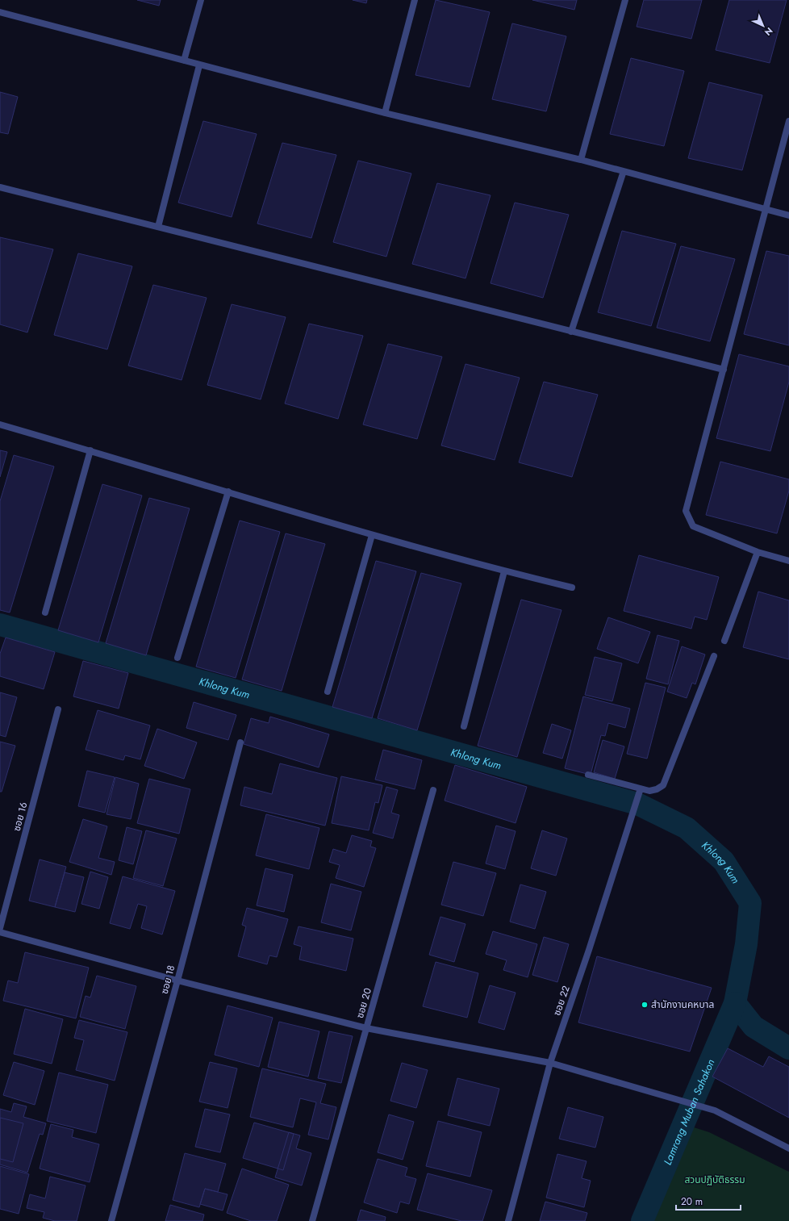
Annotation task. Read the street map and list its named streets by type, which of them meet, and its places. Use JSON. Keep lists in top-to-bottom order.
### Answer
{
  "streets": {
    "street": [
      "ซอย 16",
      "ซอย 18",
      "ซอย 22",
      "ซอย 20"
    ]
  },
  "water": ["Khlong Kum", "Lamrang Muban Sahakon"],
  "parks": ["สวนปฏิบัติธรรม"],
  "places": ["สำนักงานคหบาล"],
  "scale_bar": "20 m",
  "north": "bottom right"
}
